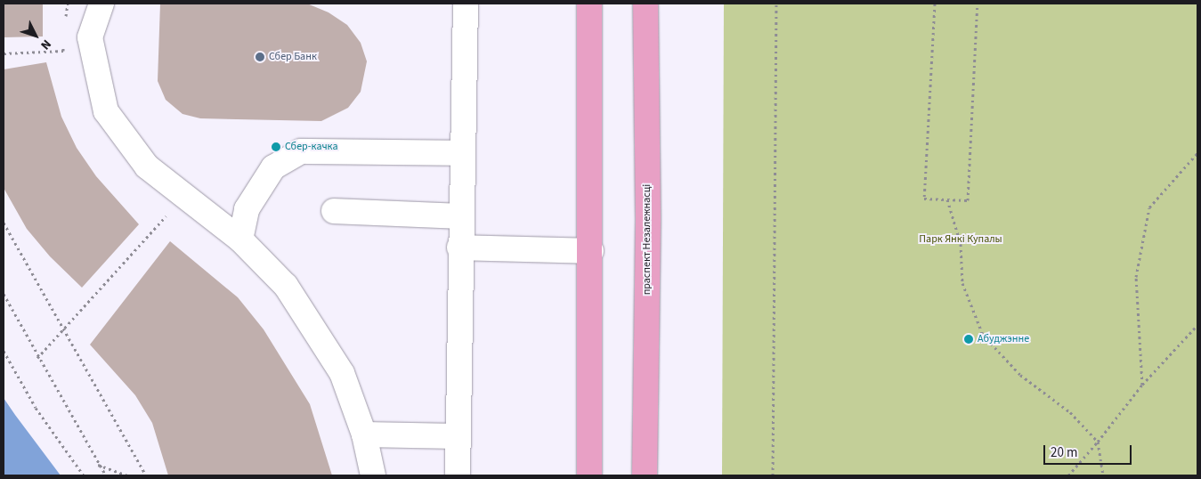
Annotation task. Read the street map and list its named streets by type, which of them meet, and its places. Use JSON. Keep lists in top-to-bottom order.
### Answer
{
  "streets": {
    "main road": ["праспект Незалежнасці"]
  },
  "parks": ["Парк Янкі Купалы"],
  "places": ["Сбер Банк", "Сбер-качка", "Абуджэнне"],
  "scale_bar": "20 m",
  "north": "bottom right"
}
